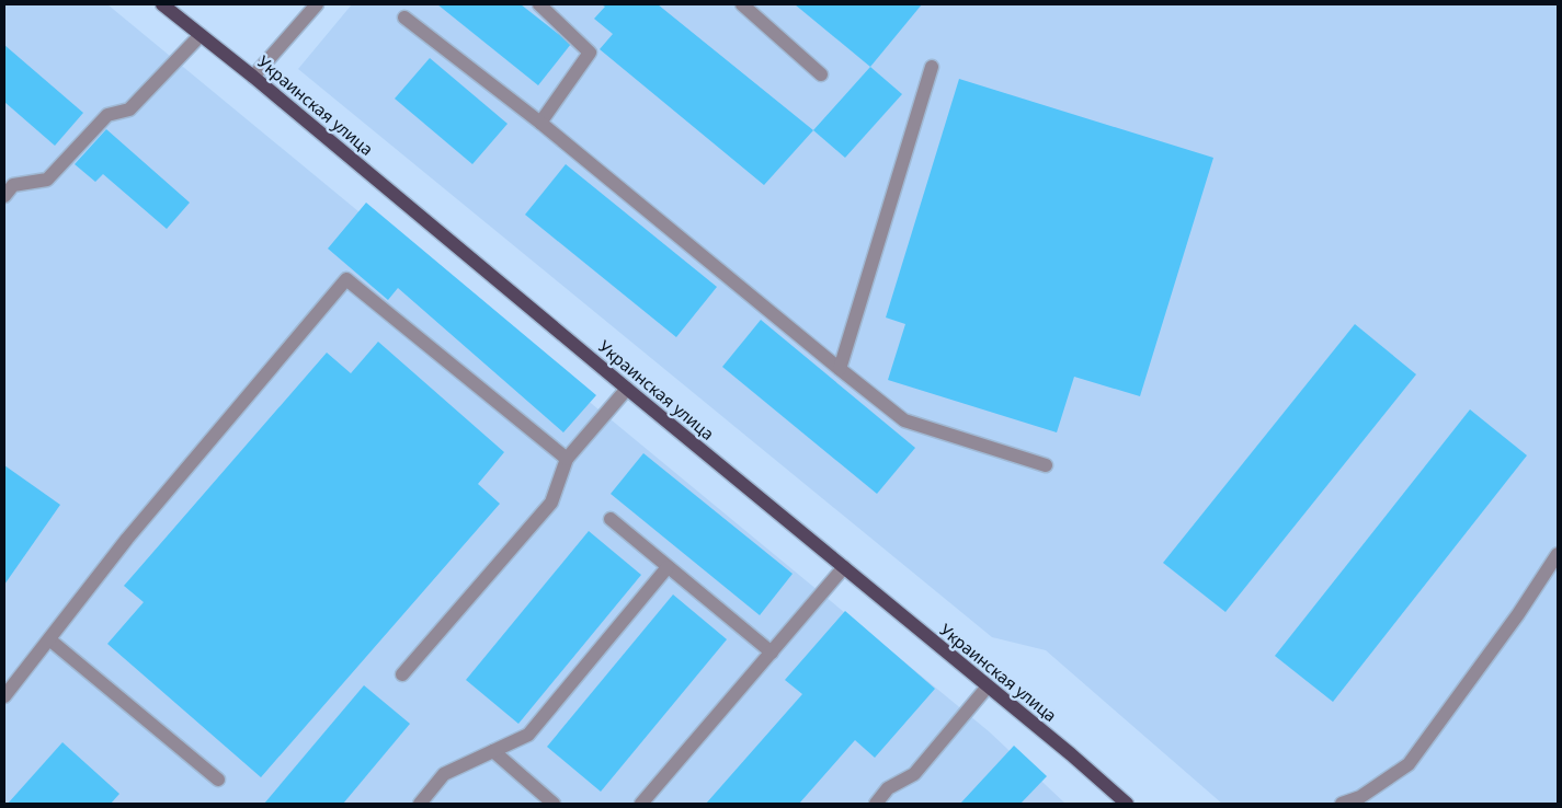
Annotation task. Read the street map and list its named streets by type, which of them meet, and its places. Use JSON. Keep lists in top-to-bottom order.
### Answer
{
  "streets": {
    "main road": ["Украинская улица"]
  }
}
